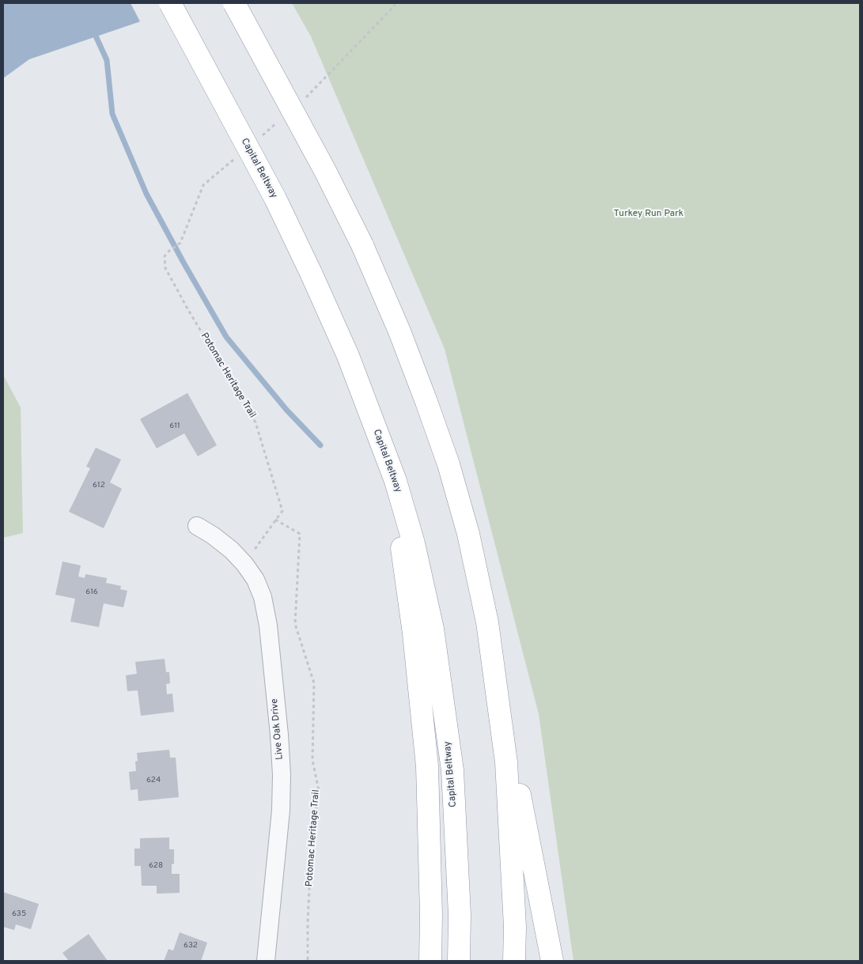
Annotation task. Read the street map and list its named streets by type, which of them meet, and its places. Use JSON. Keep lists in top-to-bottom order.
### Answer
{
  "streets": {
    "highway": ["Capital Beltway"],
    "street": ["Live Oak Drive"],
    "path": ["Potomac Heritage Trail"]
  },
  "crossings": [
    ["Potomac Heritage Trail", "Live Oak Drive"]
  ],
  "parks": ["Turkey Run Park"],
  "house_numbers": [
    "611",
    "612",
    "616",
    "624",
    "628",
    "635",
    "632"
  ]
}
